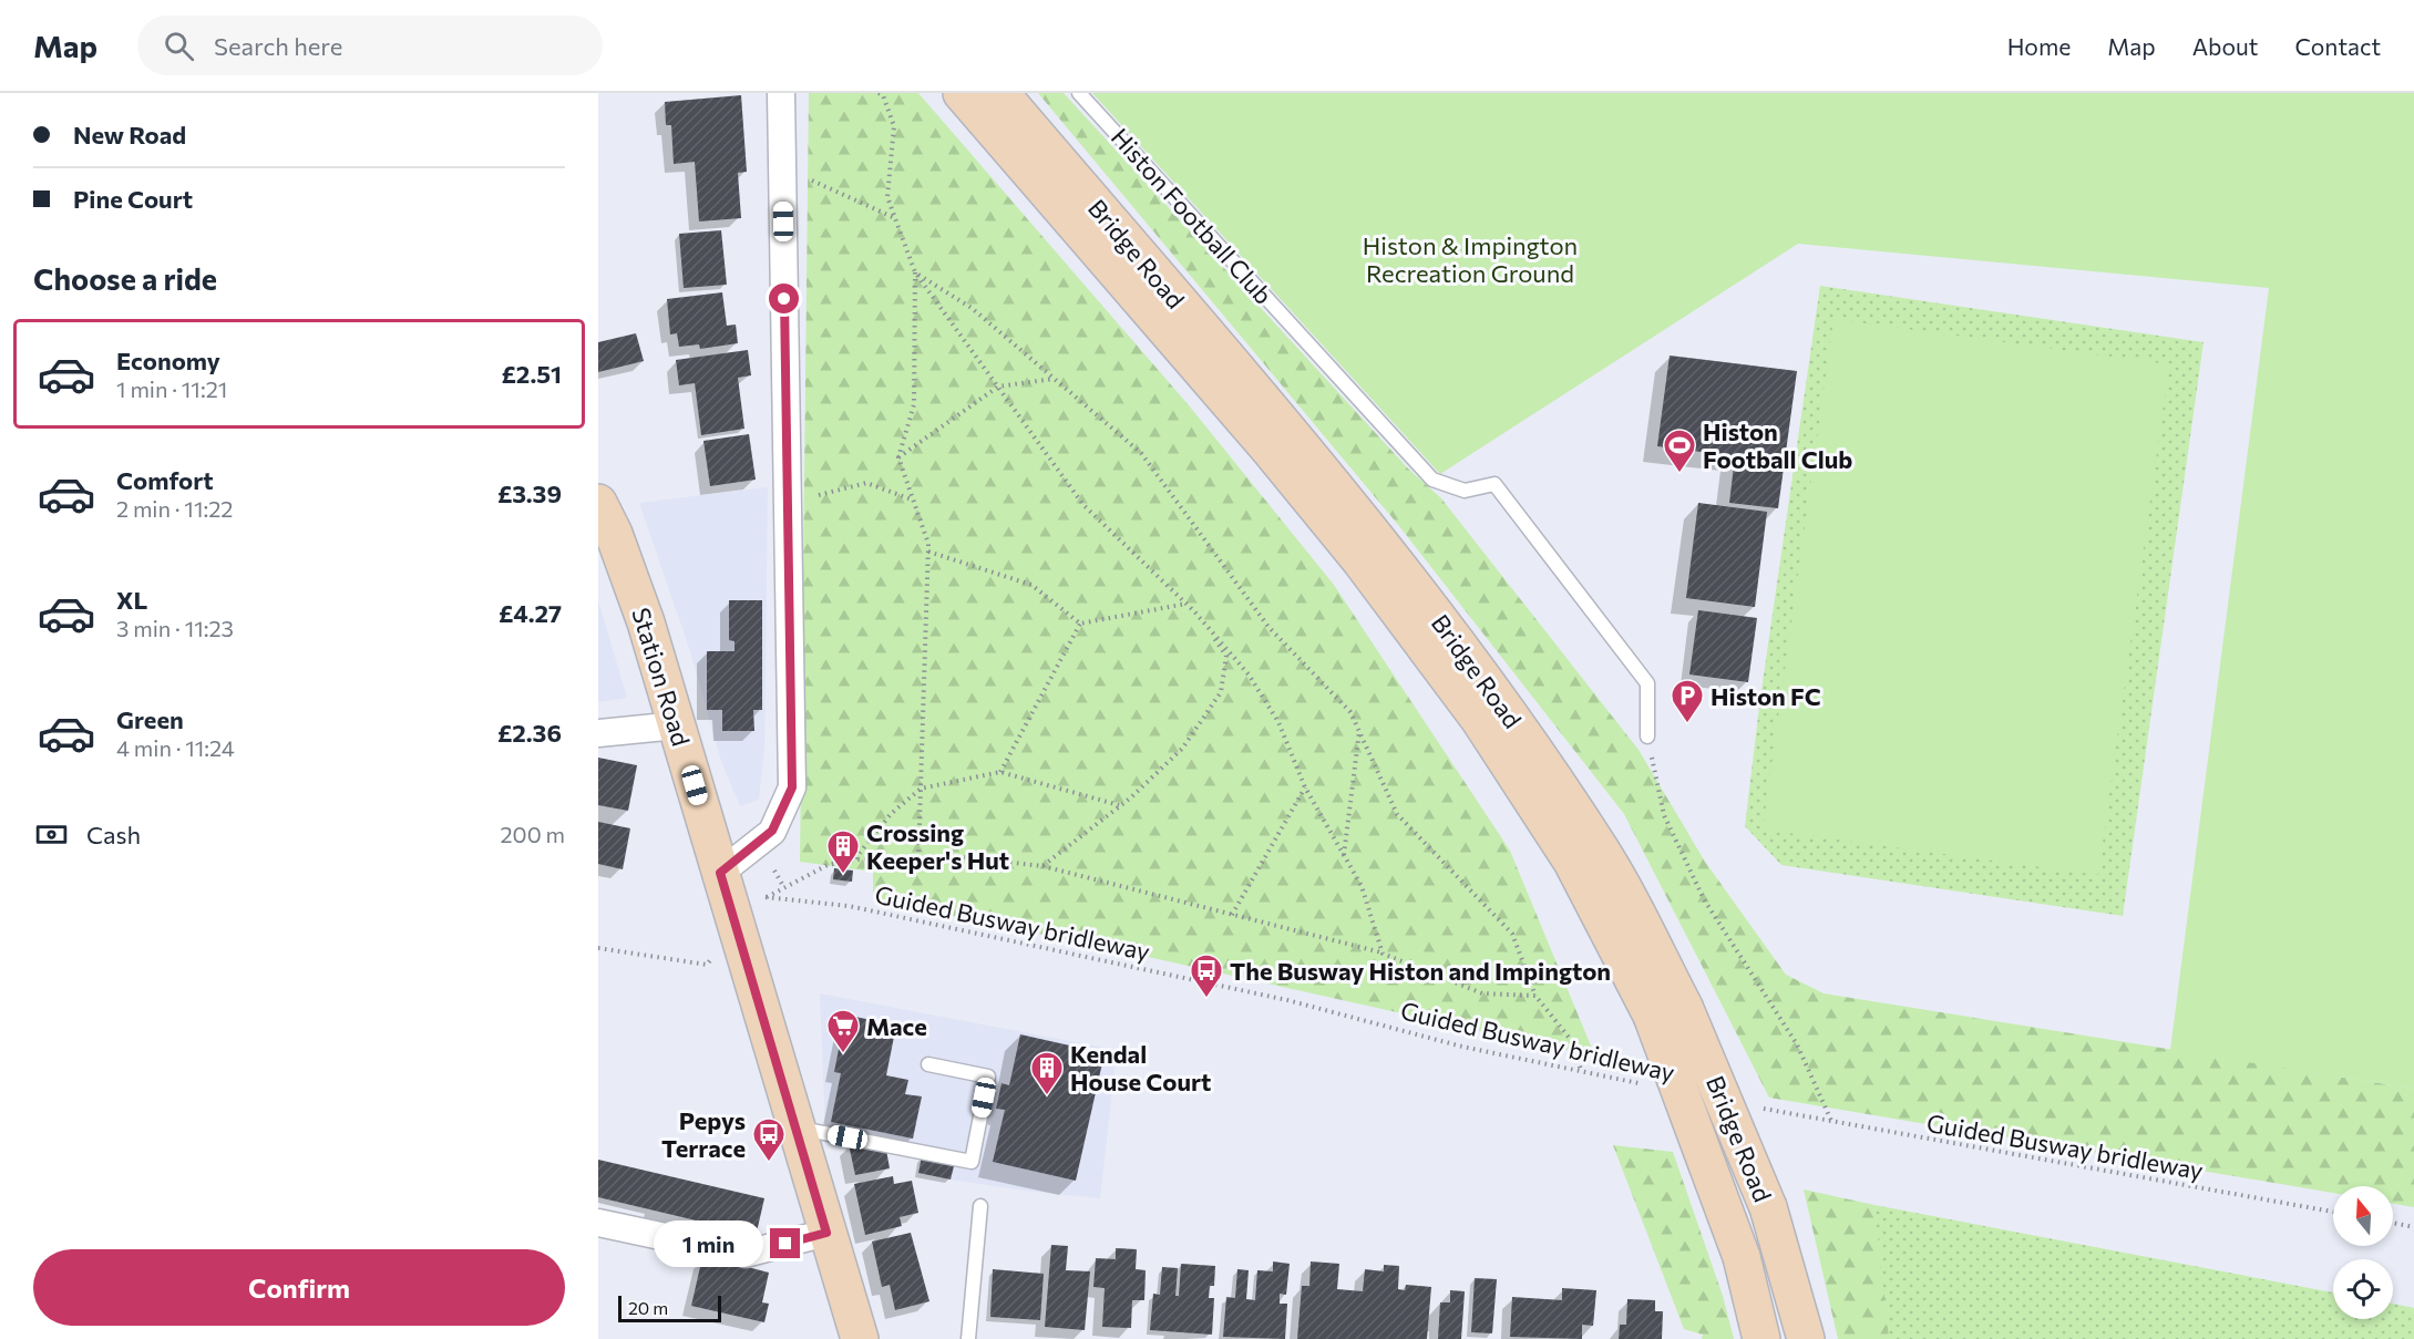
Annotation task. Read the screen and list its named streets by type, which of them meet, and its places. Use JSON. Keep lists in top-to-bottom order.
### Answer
{
  "streets": {
    "main road": ["Bridge Road", "Station Road"],
    "lane": ["Histon Football Club"],
    "path": ["Guided Busway bridleway"]
  },
  "parks": ["Histon & Impington Recreation Ground"],
  "places": {
    "sports": ["Histon Football Club"],
    "parking": ["Histon FC"],
    "building": ["Crossing Keeper's Hut", "Kendal House Court"],
    "bus stop": ["The Busway Histon and Impington", "Pepys Terrace"],
    "supermarket": ["Mace"]
  },
  "scale_bar": "20 m",
  "north": "top",
  "page": {
    "header": "Map",
    "search": "Search here",
    "nav": [
      "Home",
      "Map",
      "About",
      "Contact"
    ],
    "banner": ["New Road", "Pine Court"],
    "heading": "Choose a ride",
    "list": [
      {
        "name": "Economy",
        "note": "1 min · 11:21",
        "value": "£2.51"
      },
      {
        "name": "Comfort",
        "note": "2 min · 11:22",
        "value": "£3.39"
      },
      {
        "name": "XL",
        "note": "3 min · 11:23",
        "value": "£4.27"
      },
      {
        "name": "Green",
        "note": "4 min · 11:24",
        "value": "£2.36"
      }
    ],
    "pay": ["Cash", "200 m"],
    "bubble": "1 min",
    "buttons": "Confirm",
    "scale": "20 m"
  }
}
